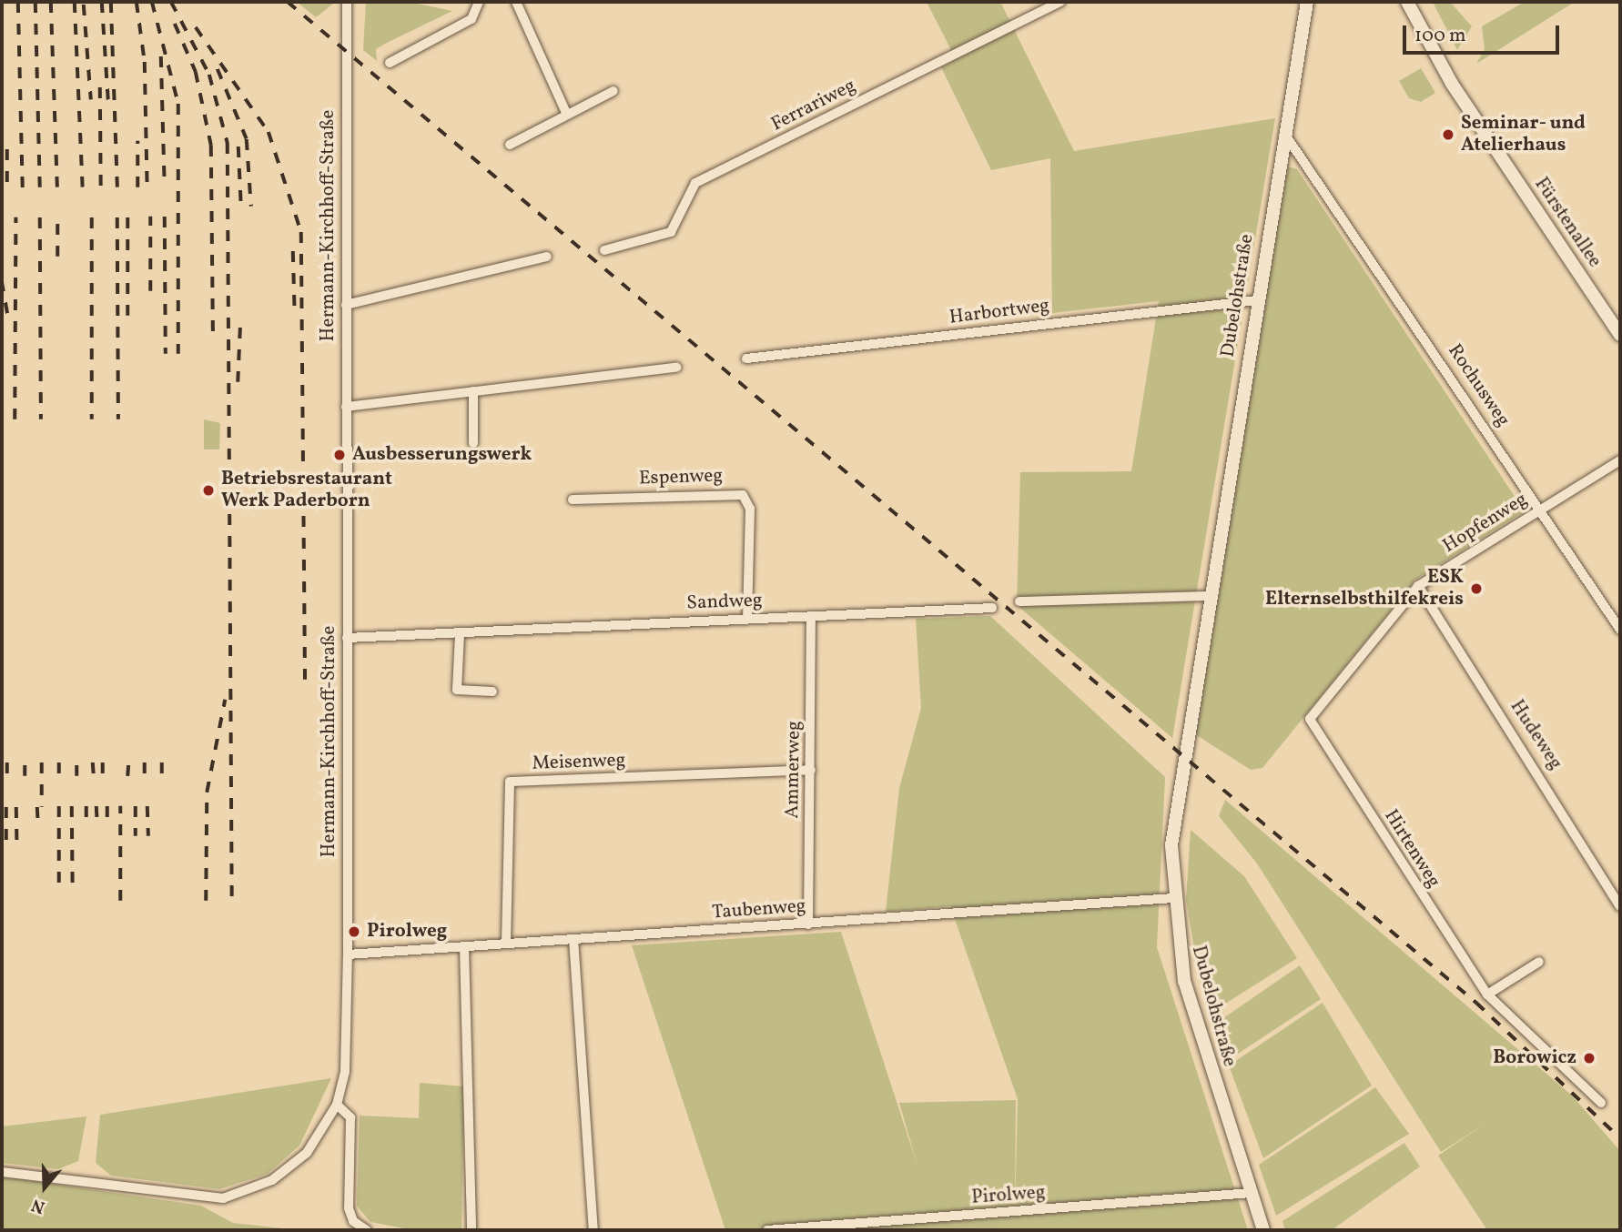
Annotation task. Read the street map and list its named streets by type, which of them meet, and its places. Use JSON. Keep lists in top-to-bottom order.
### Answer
{
  "streets": {
    "main road": ["Fürstenallee", "Dubelohstraße"],
    "street": [
      "Ferrariweg",
      "Hermann-Kirchhoff-Straße",
      "Harbortweg",
      "Rochusweg",
      "Espenweg",
      "Hopfenweg",
      "Sandweg",
      "Hudeweg",
      "Meisenweg",
      "Ammerweg",
      "Hirtenweg",
      "Taubenweg",
      "Pirolweg"
    ]
  },
  "crossings": [
    ["Hermann-Kirchhoff-Straße", "Sandweg"],
    ["Hermann-Kirchhoff-Straße", "Taubenweg"],
    ["Dubelohstraße", "Harbortweg"],
    ["Dubelohstraße", "Rochusweg"],
    ["Dubelohstraße", "Taubenweg"],
    ["Dubelohstraße", "Pirolweg"],
    ["Rochusweg", "Hopfenweg"],
    ["Espenweg", "Sandweg"],
    ["Hopfenweg", "Hudeweg"],
    ["Hopfenweg", "Hirtenweg"],
    ["Sandweg", "Ammerweg"],
    ["Meisenweg", "Ammerweg"],
    ["Meisenweg", "Taubenweg"],
    ["Ammerweg", "Taubenweg"]
  ],
  "places": [
    "Seminar- und Atelierhaus",
    "Ausbesserungswerk",
    "Betriebsrestaurant Werk Paderborn",
    "ESK Elternselbsthilfekreis",
    "Pirolweg",
    "Borowicz"
  ],
  "scale_bar": "100 m",
  "north": "bottom"
}
